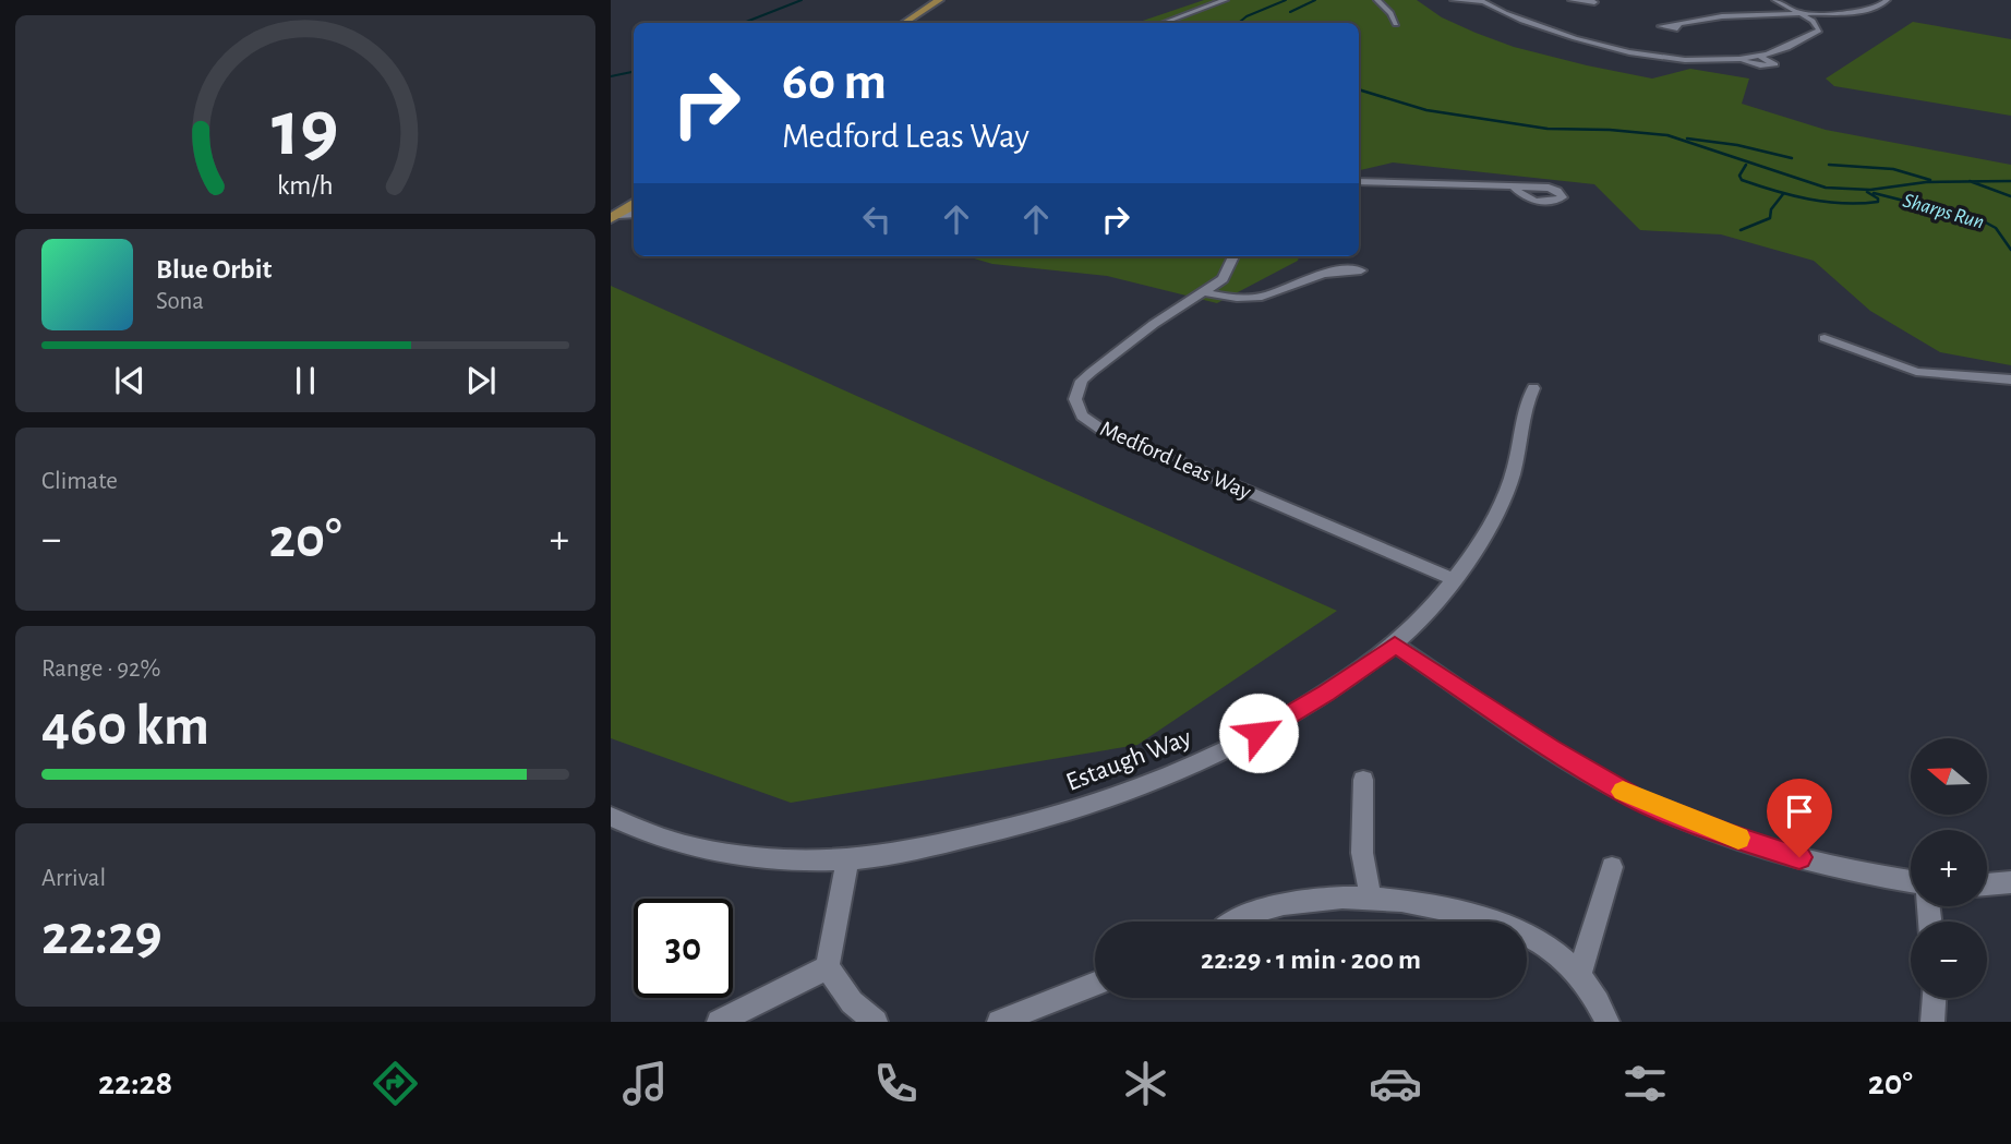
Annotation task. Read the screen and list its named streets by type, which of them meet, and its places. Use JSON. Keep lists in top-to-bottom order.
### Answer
{
  "streets": {
    "street": ["Medford Leas Way", "Estaugh Way"]
  },
  "crossings": [
    ["Medford Leas Way", "Estaugh Way"]
  ],
  "water": ["Sharps Run"],
  "north": "left",
  "page": {
    "turn": ["60 m", "Medford Leas Way"],
    "song": ["Blue Orbit", "Sona"],
    "tile": [
      "Climate",
      ["Range · 92%", "460 km"],
      ["Arrival", "22:29"]
    ],
    "heat": ["−", "20°", "+"],
    "map_buttons": ["+", "−"],
    "limit": "30",
    "trip": "22:29 · 1 min · 200 m",
    "tabs": ["22:28", "20°"],
    "gauge": ["19", "km/h"]
  }
}
